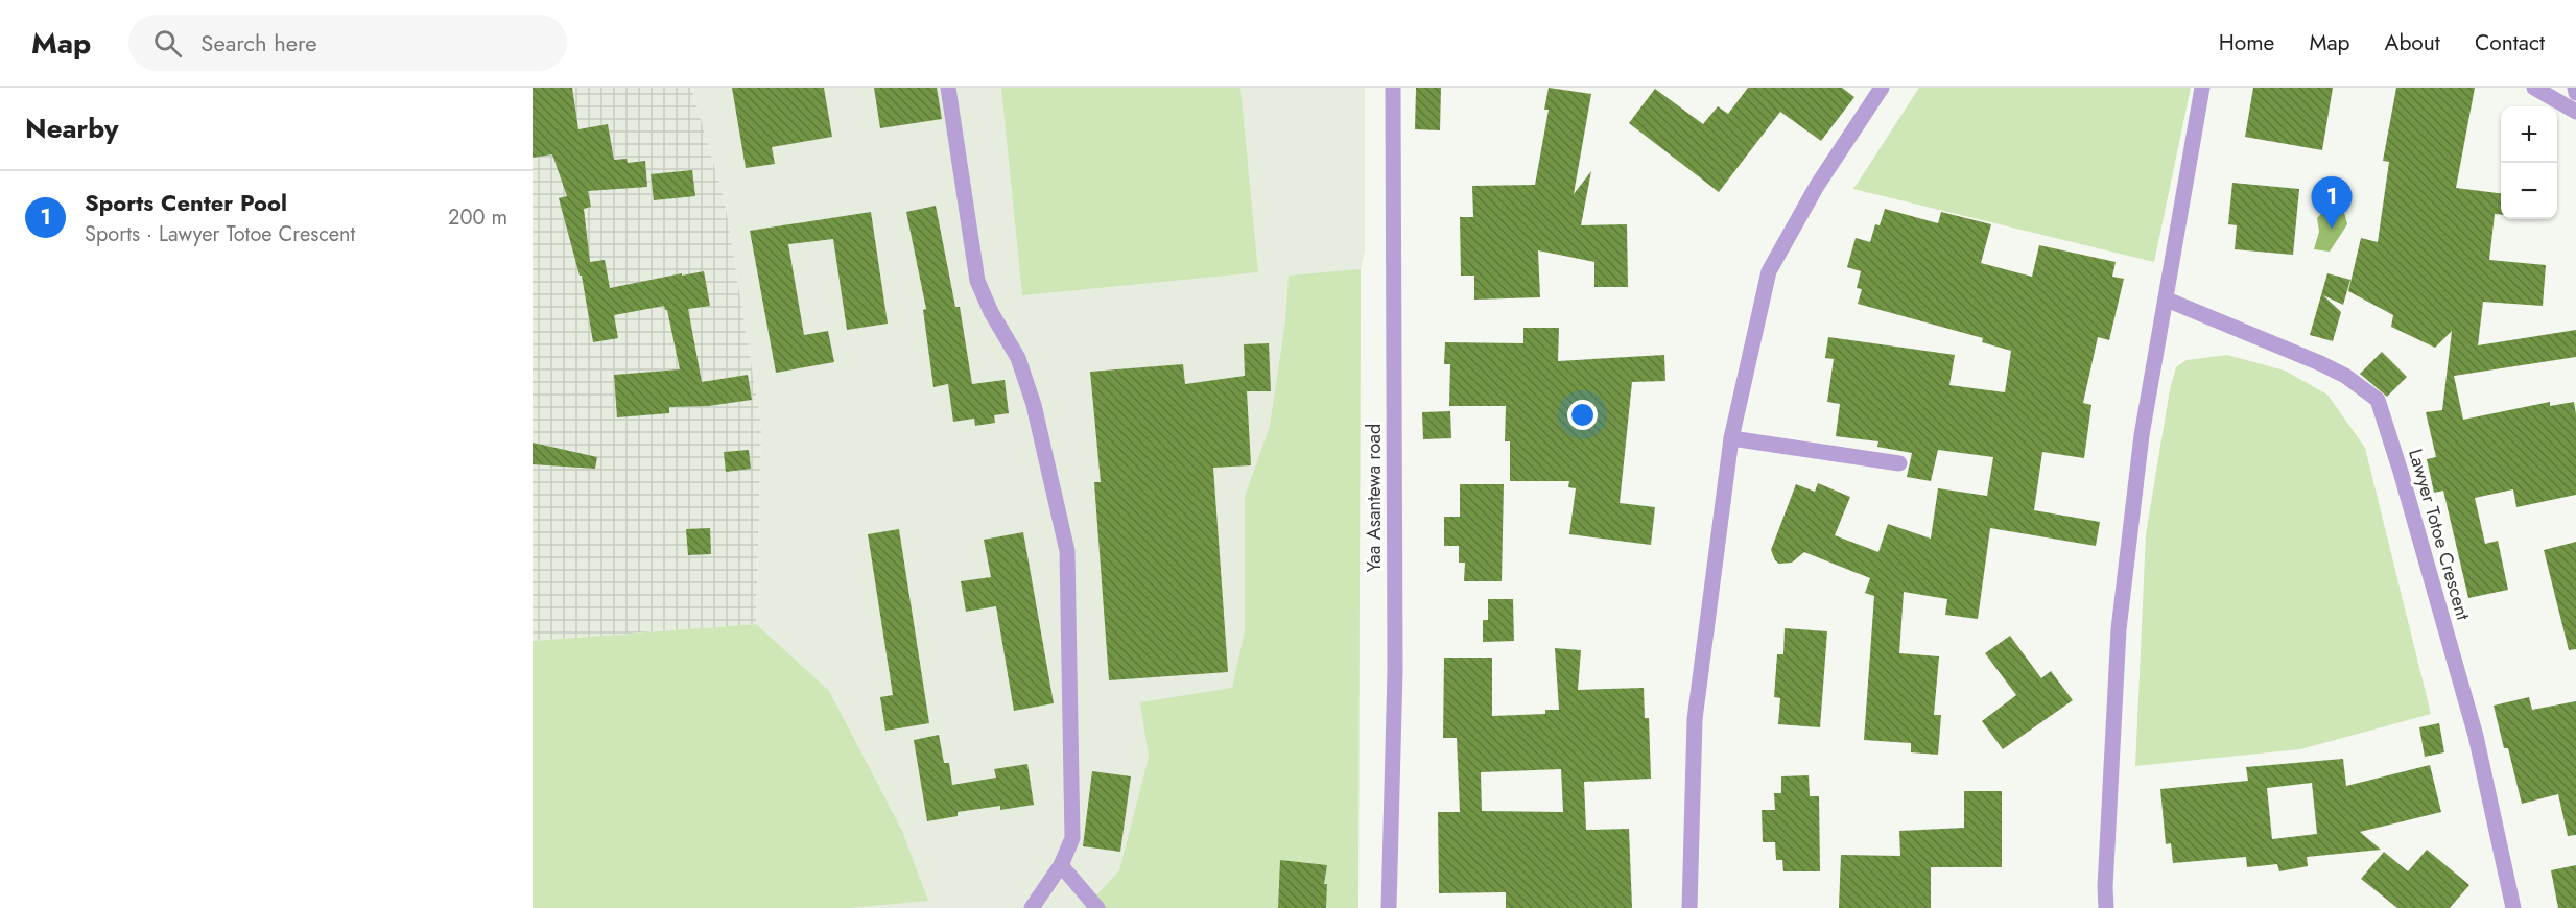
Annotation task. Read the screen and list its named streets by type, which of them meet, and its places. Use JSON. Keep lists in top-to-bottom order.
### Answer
{
  "streets": {
    "street": ["Yaa Asantewa road", "Lawyer Totoe Crescent"]
  },
  "page": {
    "header": "Map",
    "search": "Search here",
    "nav": [
      "Home",
      "Map",
      "About",
      "Contact"
    ],
    "heading": "Nearby",
    "map_buttons": ["+", "−"],
    "list": [
      {
        "mark": "1",
        "name": "Sports Center Pool",
        "note": "Sports · Lawyer Totoe Crescent",
        "value": "200 m"
      }
    ],
    "pins": "1"
  }
}
